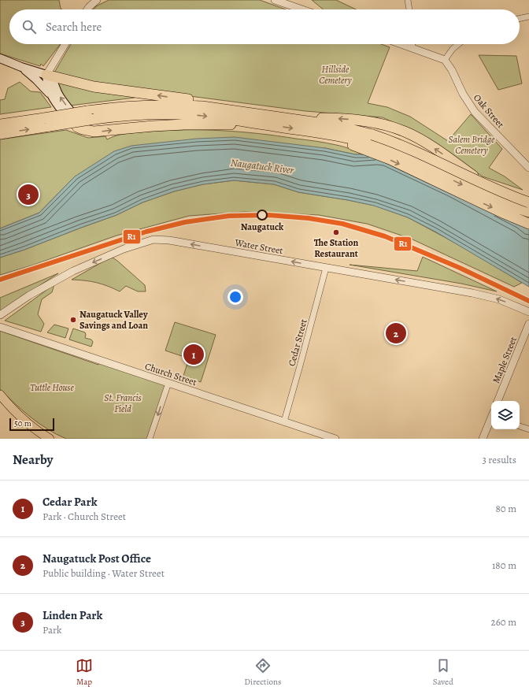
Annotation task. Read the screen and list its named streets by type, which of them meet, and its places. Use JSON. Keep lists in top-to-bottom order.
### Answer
{
  "streets": {
    "street": [
      "Oak Street",
      "Water Street",
      "Cedar Street",
      "Maple Street",
      "Church Street"
    ]
  },
  "crossings": [
    ["Water Street", "Cedar Street"],
    ["Cedar Street", "Church Street"]
  ],
  "one_way": ["Water Street"],
  "water": ["Naugatuck River"],
  "parks": [
    "Hillside Cemetery",
    "Salem Bridge Cemetery",
    "Tuttle House",
    "St. Francis Field"
  ],
  "places": ["Naugatuck", "The Station Restaurant", "Naugatuck Valley Savings and Loan"],
  "lines": ["transit line R1"],
  "scale_bar": "50 m",
  "page": {
    "search": "Search here",
    "pins": ["3", "2", "1"],
    "scale": "50 m",
    "heading": ["Nearby", "3 results"],
    "list": [
      {
        "mark": "1",
        "name": "Cedar Park",
        "note": "Park · Church Street",
        "value": "80 m"
      },
      {
        "mark": "2",
        "name": "Naugatuck Post Office",
        "note": "Public building · Water Street",
        "value": "180 m"
      },
      {
        "mark": "3",
        "name": "Linden Park",
        "note": "Park",
        "value": "260 m"
      }
    ],
    "nav": ["Map", "Directions", "Saved"]
  }
}
